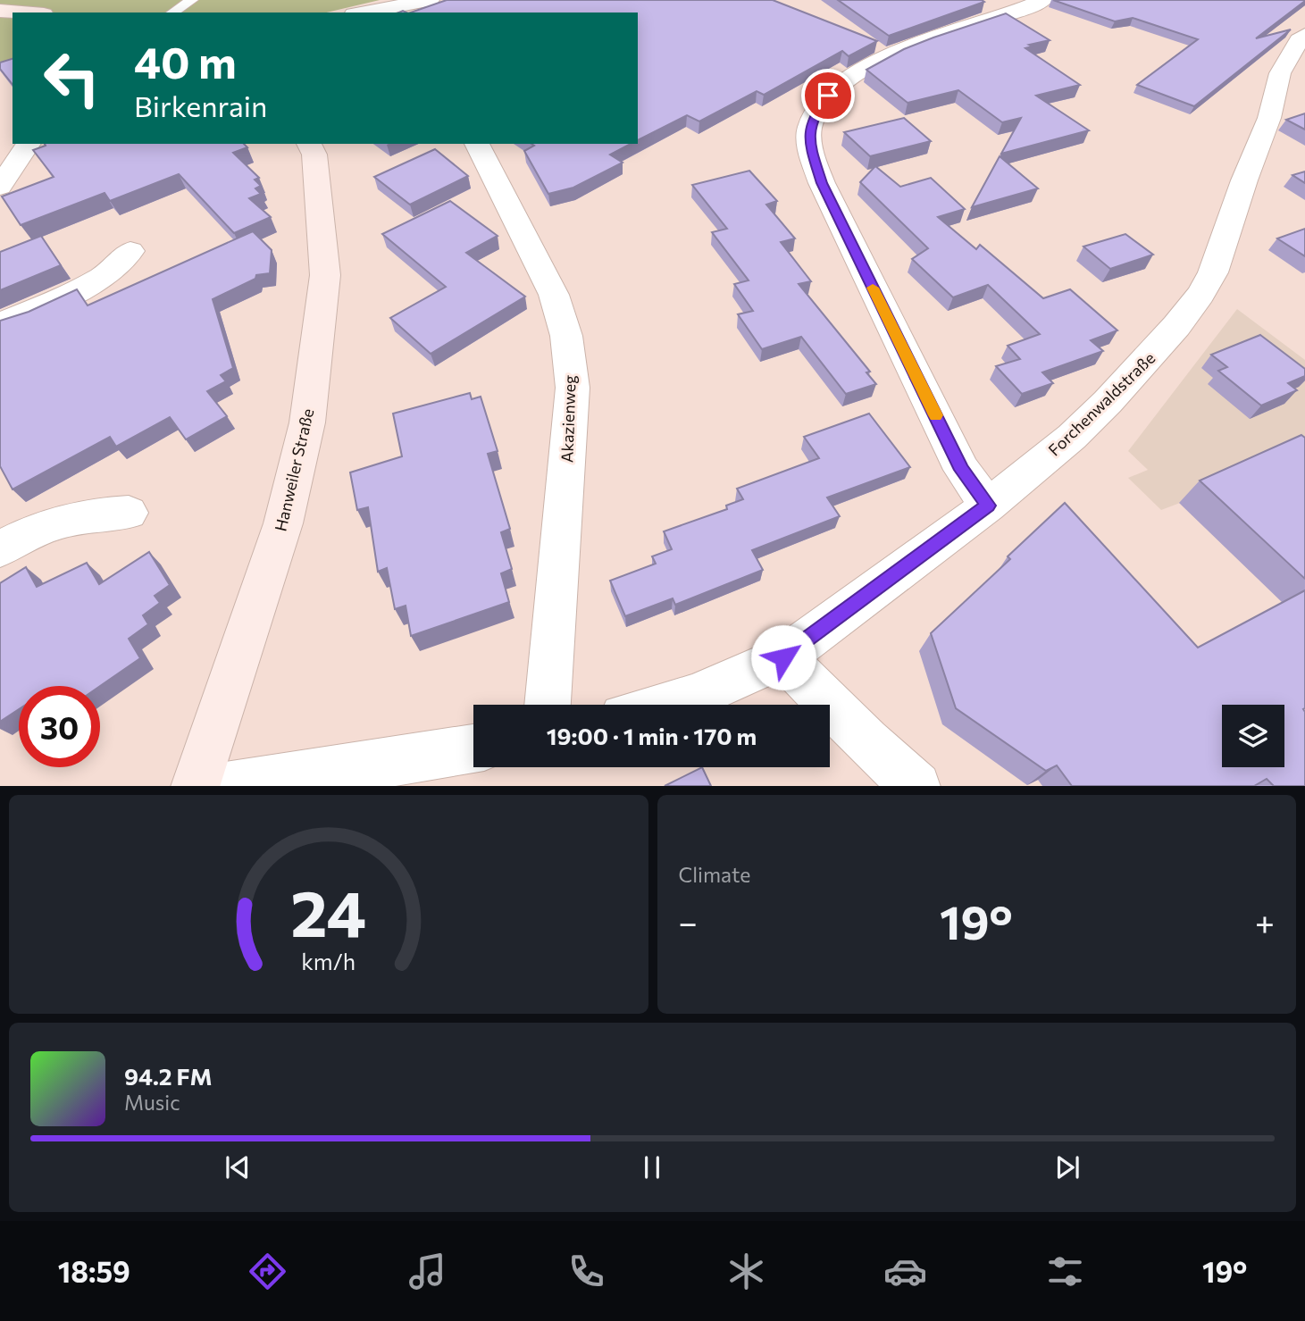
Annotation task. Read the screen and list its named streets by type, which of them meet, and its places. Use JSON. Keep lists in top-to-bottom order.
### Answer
{
  "streets": {
    "street": ["Forchenwaldstraße", "Akazienweg", "Hanweiler Straße"]
  },
  "page": {
    "turn": ["40 m", "Birkenrain"],
    "limit": "30",
    "trip": "19:00 · 1 min · 170 m",
    "tile": "Climate",
    "heat": ["−", "19°", "+"],
    "song": ["94.2 FM", "Music"],
    "tabs": ["18:59", "19°"],
    "gauge": ["24", "km/h"]
  }
}
